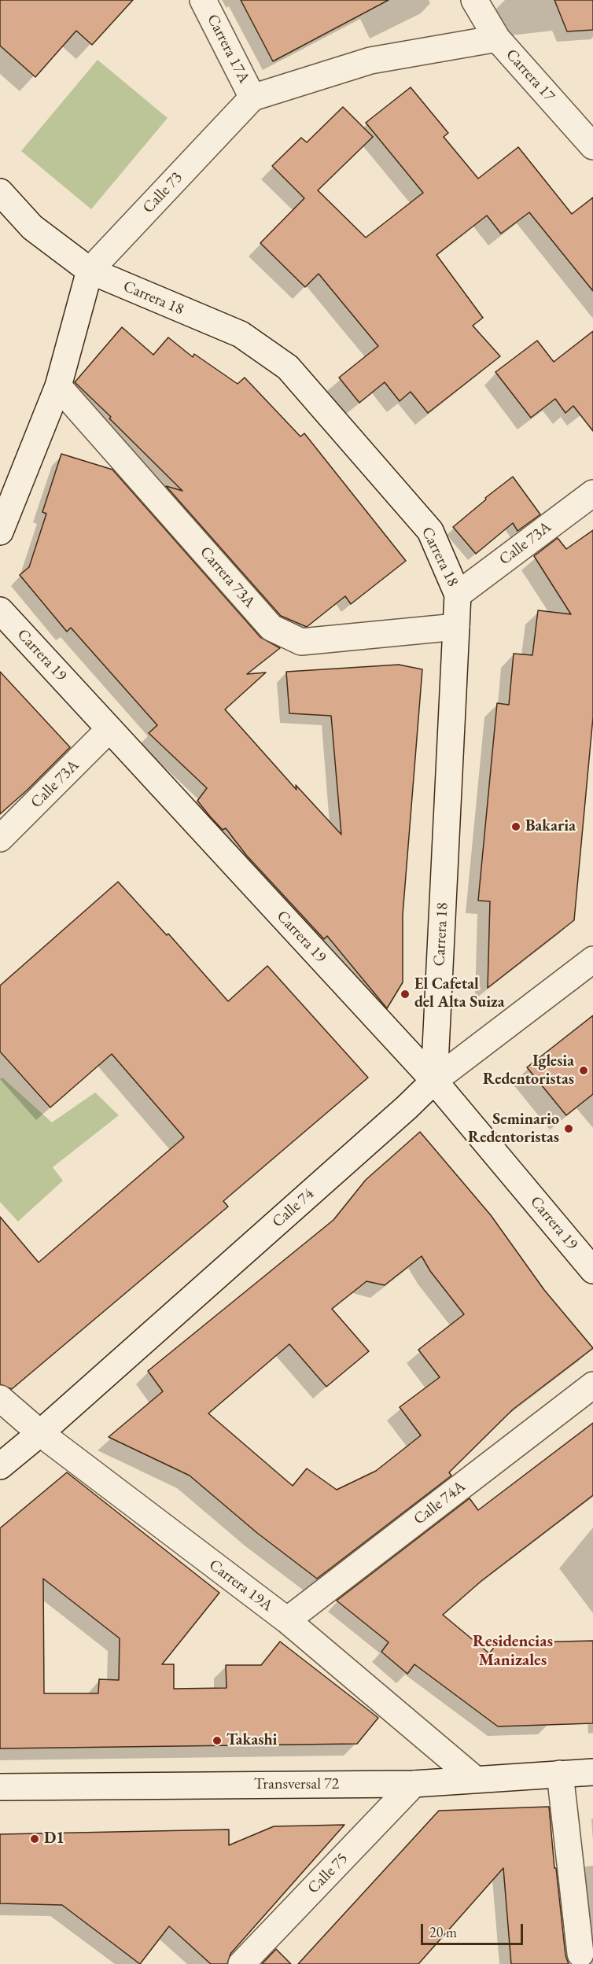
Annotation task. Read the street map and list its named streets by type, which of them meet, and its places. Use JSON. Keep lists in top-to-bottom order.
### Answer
{
  "streets": {
    "street": [
      "Carrera 17A",
      "Carrera 17",
      "Calle 73",
      "Carrera 18",
      "Calle 73A",
      "Carrera 73A",
      "Carrera 19",
      "Calle 74",
      "Calle 74A",
      "Carrera 19A",
      "Transversal 72",
      "Calle 75"
    ]
  },
  "crossings": [
    ["Carrera 17A", "Calle 73"],
    ["Carrera 17", "Calle 73"],
    ["Calle 73", "Carrera 18"],
    ["Calle 73", "Carrera 73A"],
    ["Carrera 18", "Calle 73A"],
    ["Carrera 18", "Carrera 73A"],
    ["Carrera 18", "Carrera 19"],
    ["Carrera 18", "Calle 74"],
    ["Calle 73A", "Carrera 19"],
    ["Carrera 19", "Calle 74"],
    ["Calle 74", "Carrera 19A"],
    ["Calle 74A", "Carrera 19A"],
    ["Carrera 19A", "Transversal 72"],
    ["Transversal 72", "Calle 75"]
  ],
  "districts": ["Residencias Manizales"],
  "places": [
    "Bakaria",
    "El Cafetal del Alta Suiza",
    "Iglesia Redentoristas",
    "Seminario Redentoristas",
    "Takashi",
    "D1"
  ],
  "scale_bar": "20 m"
}
